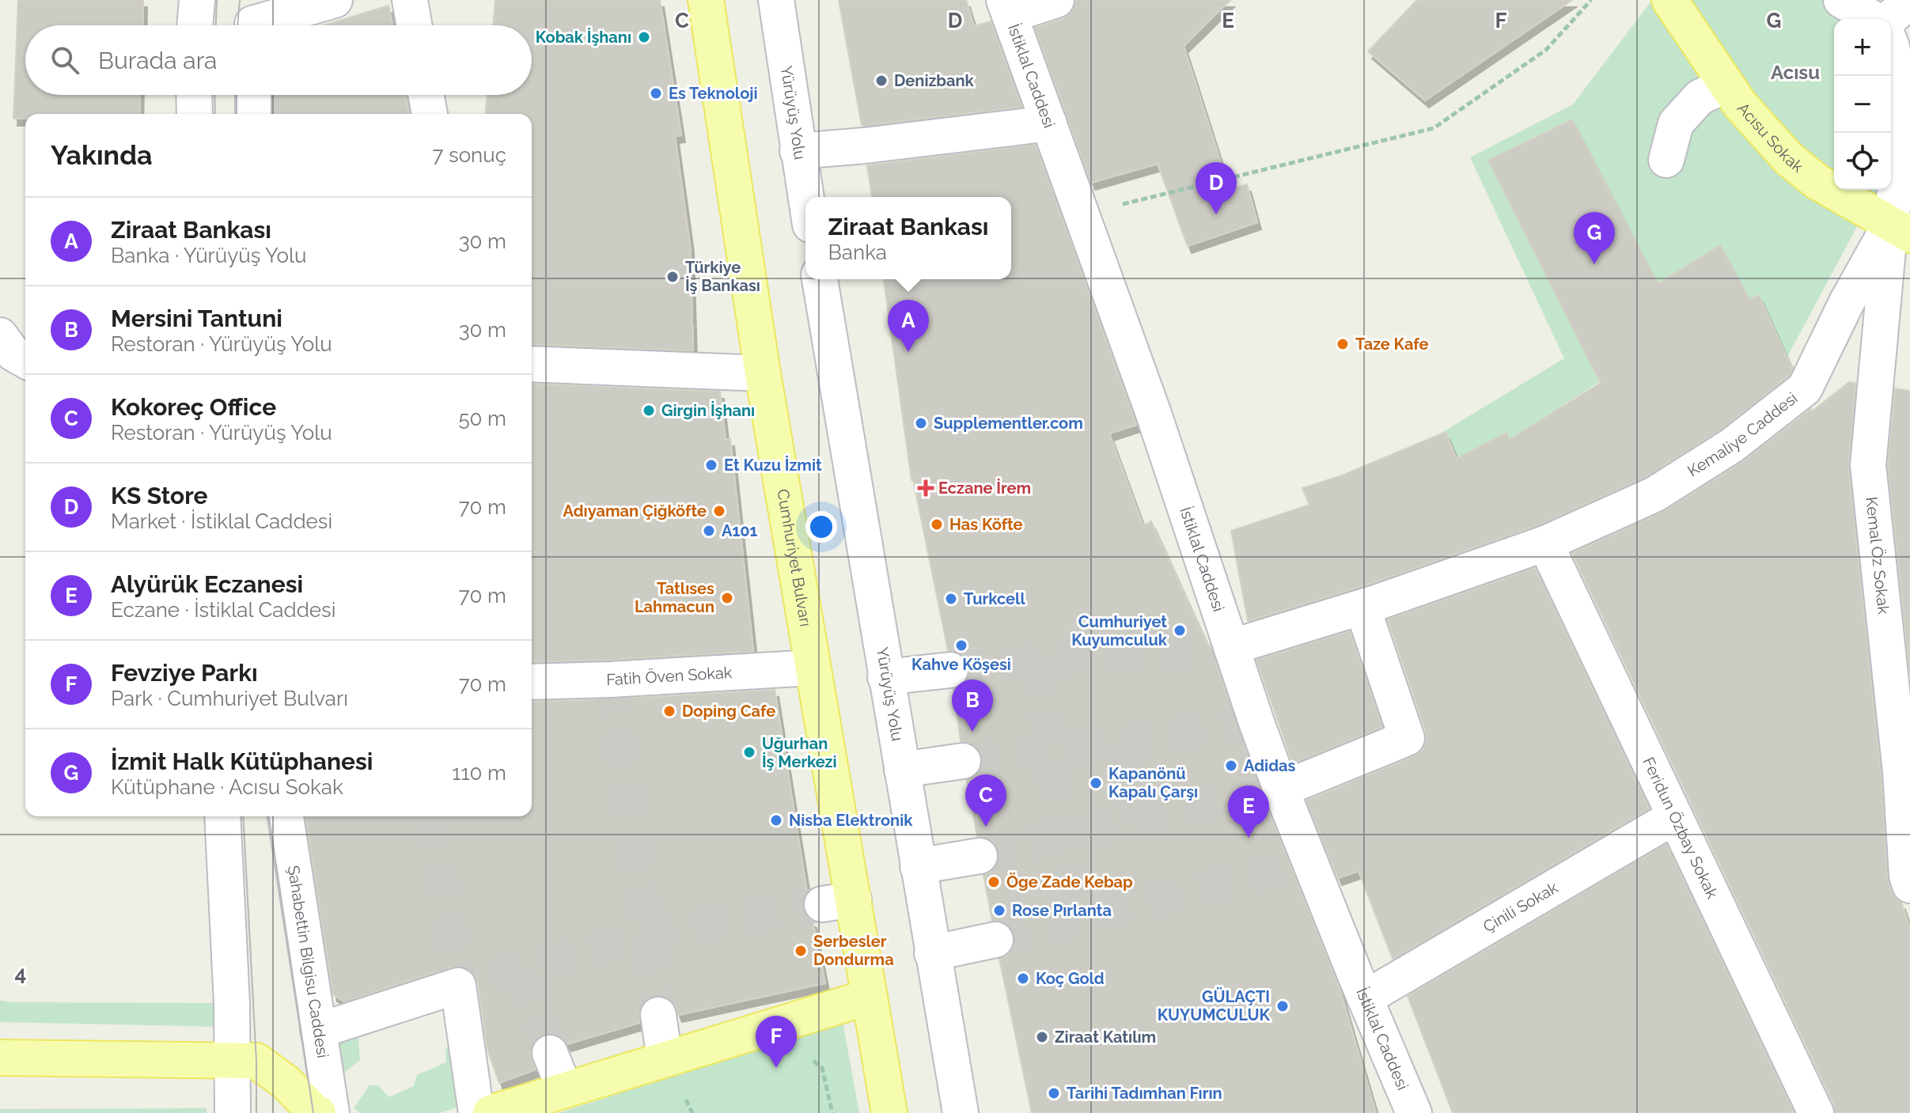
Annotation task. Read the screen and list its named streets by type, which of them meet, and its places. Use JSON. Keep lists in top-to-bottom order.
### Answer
{
  "streets": {
    "main road": ["Acısu Sokak", "Cumhuriyet Bulvarı"],
    "street": [
      "İstiklal Caddesi",
      "Yürüyüş Yolu",
      "Kemaliye Caddesi",
      "Kemal Öz Sokak",
      "Fatih Öven Sokak",
      "Feridun Özbay Sokak",
      "Çinili Sokak",
      "Şahabettin Bilgisu Caddesi"
    ]
  },
  "crossings": [
    ["İstiklal Caddesi", "Kemaliye Caddesi"],
    ["İstiklal Caddesi", "Çinili Sokak"],
    ["Acısu Sokak", "Kemaliye Caddesi"],
    ["Acısu Sokak", "Kemal Öz Sokak"],
    ["Kemaliye Caddesi", "Kemal Öz Sokak"],
    ["Kemaliye Caddesi", "Feridun Özbay Sokak"],
    ["Cumhuriyet Bulvarı", "Fatih Öven Sokak"],
    ["Feridun Özbay Sokak", "Çinili Sokak"]
  ],
  "districts": ["Acısu"],
  "places": {
    "other": [
      "Kobak İşhanı",
      "Denizbank",
      "Es Teknoloji",
      "Türkiye İş Bankası",
      "Taze Kafe",
      "Girgin İşhanı",
      "Supplementler.com",
      "Et Kuzu İzmit",
      "Adıyaman Çiğköfte",
      "Has Köfte",
      "A101",
      "Tatlıses Lahmacun",
      "Turkcell",
      "Cumhuriyet Kuyumculuk",
      "Kahve Köşesi",
      "Doping Cafe",
      "Uğurhan İş Merkezi",
      "Adidas",
      "Kapanönü Kapalı Çarşı",
      "Nisba Elektronik",
      "Öge Zade Kebap",
      "Rose Pırlanta",
      "Serbesler Dondurma",
      "Koç Gold",
      "GÜLAÇTI KUYUMCULUK",
      "Ziraat Katılım",
      "Tarihi Tadımhan Fırın"
    ],
    "health": ["Eczane İrem"]
  },
  "page": {
    "map_buttons": ["+", "−"],
    "search": "Burada ara",
    "heading": ["Yakında", "7 sonuç"],
    "pins": [
      "D",
      "G",
      "A",
      "B",
      "C",
      "E",
      "F"
    ],
    "list": [
      {
        "mark": "A",
        "name": "Ziraat Bankası",
        "note": "Banka · Yürüyüş Yolu",
        "value": "30 m"
      },
      {
        "mark": "B",
        "name": "Mersini Tantuni",
        "note": "Restoran · Yürüyüş Yolu",
        "value": "30 m"
      },
      {
        "mark": "C",
        "name": "Kokoreç Office",
        "note": "Restoran · Yürüyüş Yolu",
        "value": "50 m"
      },
      {
        "mark": "D",
        "name": "KS Store",
        "note": "Market · İstiklal Caddesi",
        "value": "70 m"
      },
      {
        "mark": "E",
        "name": "Alyürük Eczanesi",
        "note": "Eczane · İstiklal Caddesi",
        "value": "70 m"
      },
      {
        "mark": "F",
        "name": "Fevziye Parkı",
        "note": "Park · Cumhuriyet Bulvarı",
        "value": "70 m"
      },
      {
        "mark": "G",
        "name": "İzmit Halk Kütüphanesi",
        "note": "Kütüphane · Acısu Sokak",
        "value": "110 m"
      }
    ],
    "popup": ["Ziraat Bankası", "Banka"]
  },
  "grid": {
    "columns": [
      "C",
      "D",
      "E",
      "F",
      "G"
    ],
    "rows": ["4"]
  }
}
